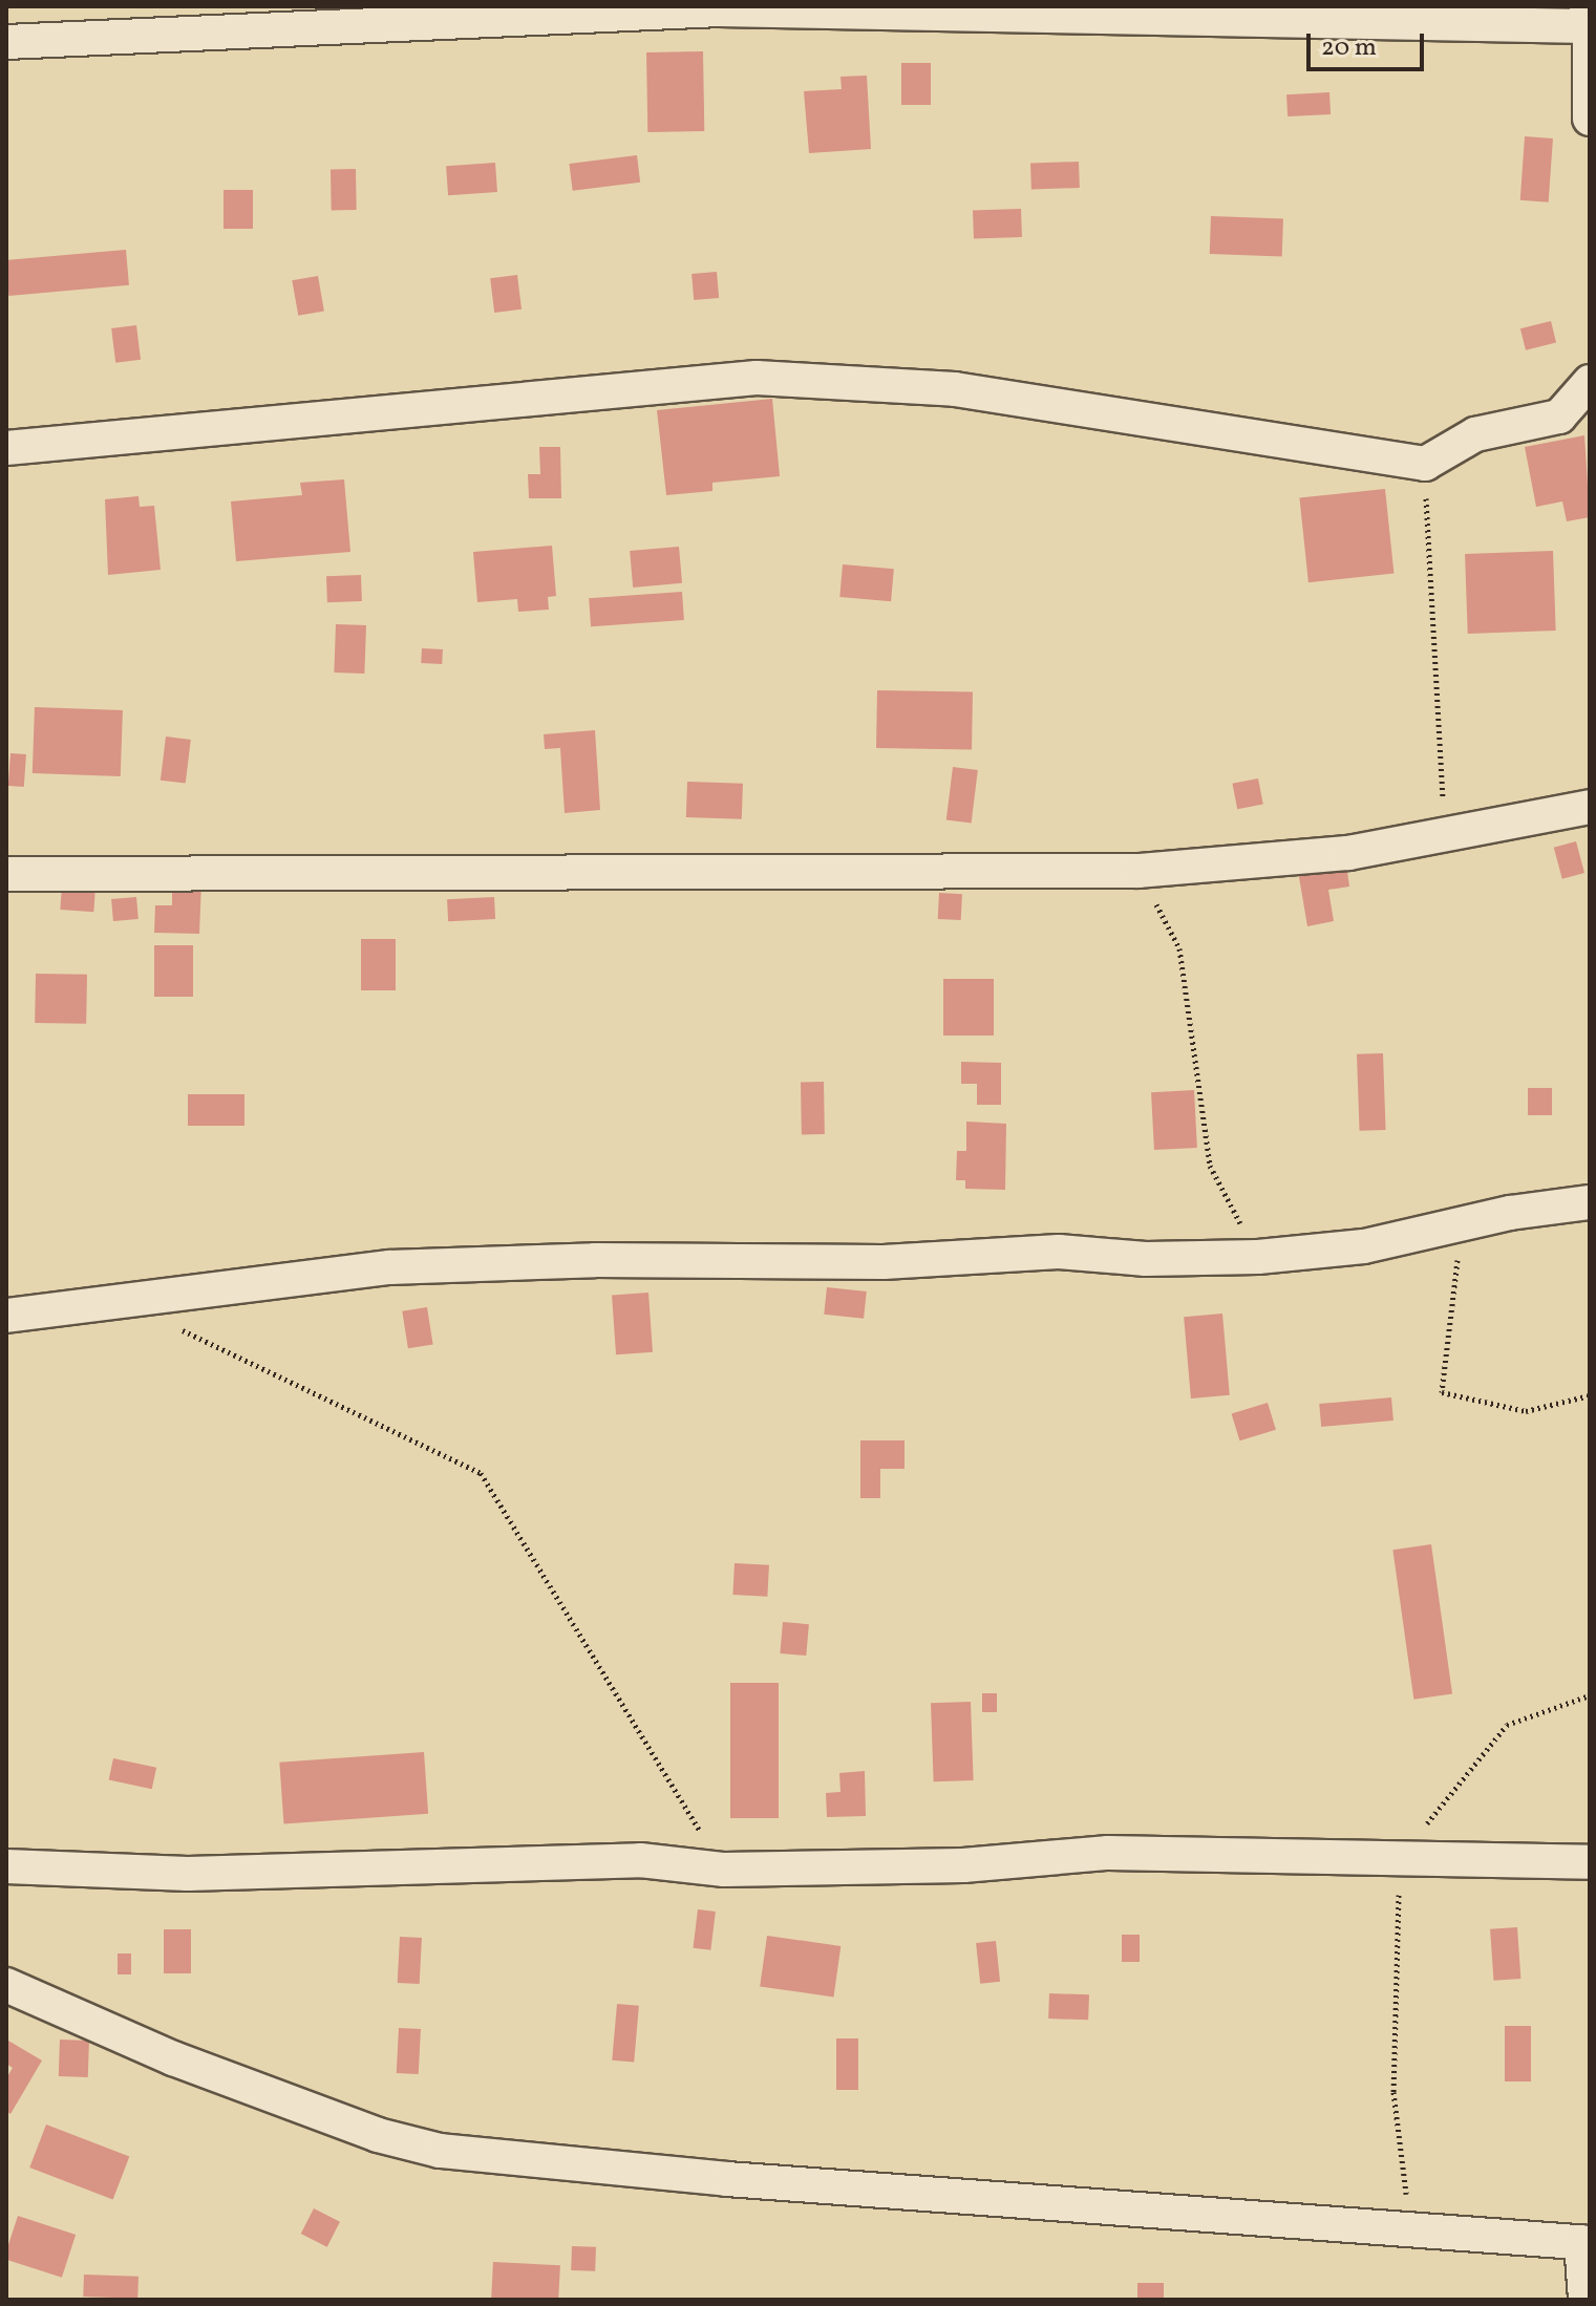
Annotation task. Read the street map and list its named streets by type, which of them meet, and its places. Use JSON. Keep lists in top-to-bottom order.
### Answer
{
  "scale_bar": "20 m"
}
